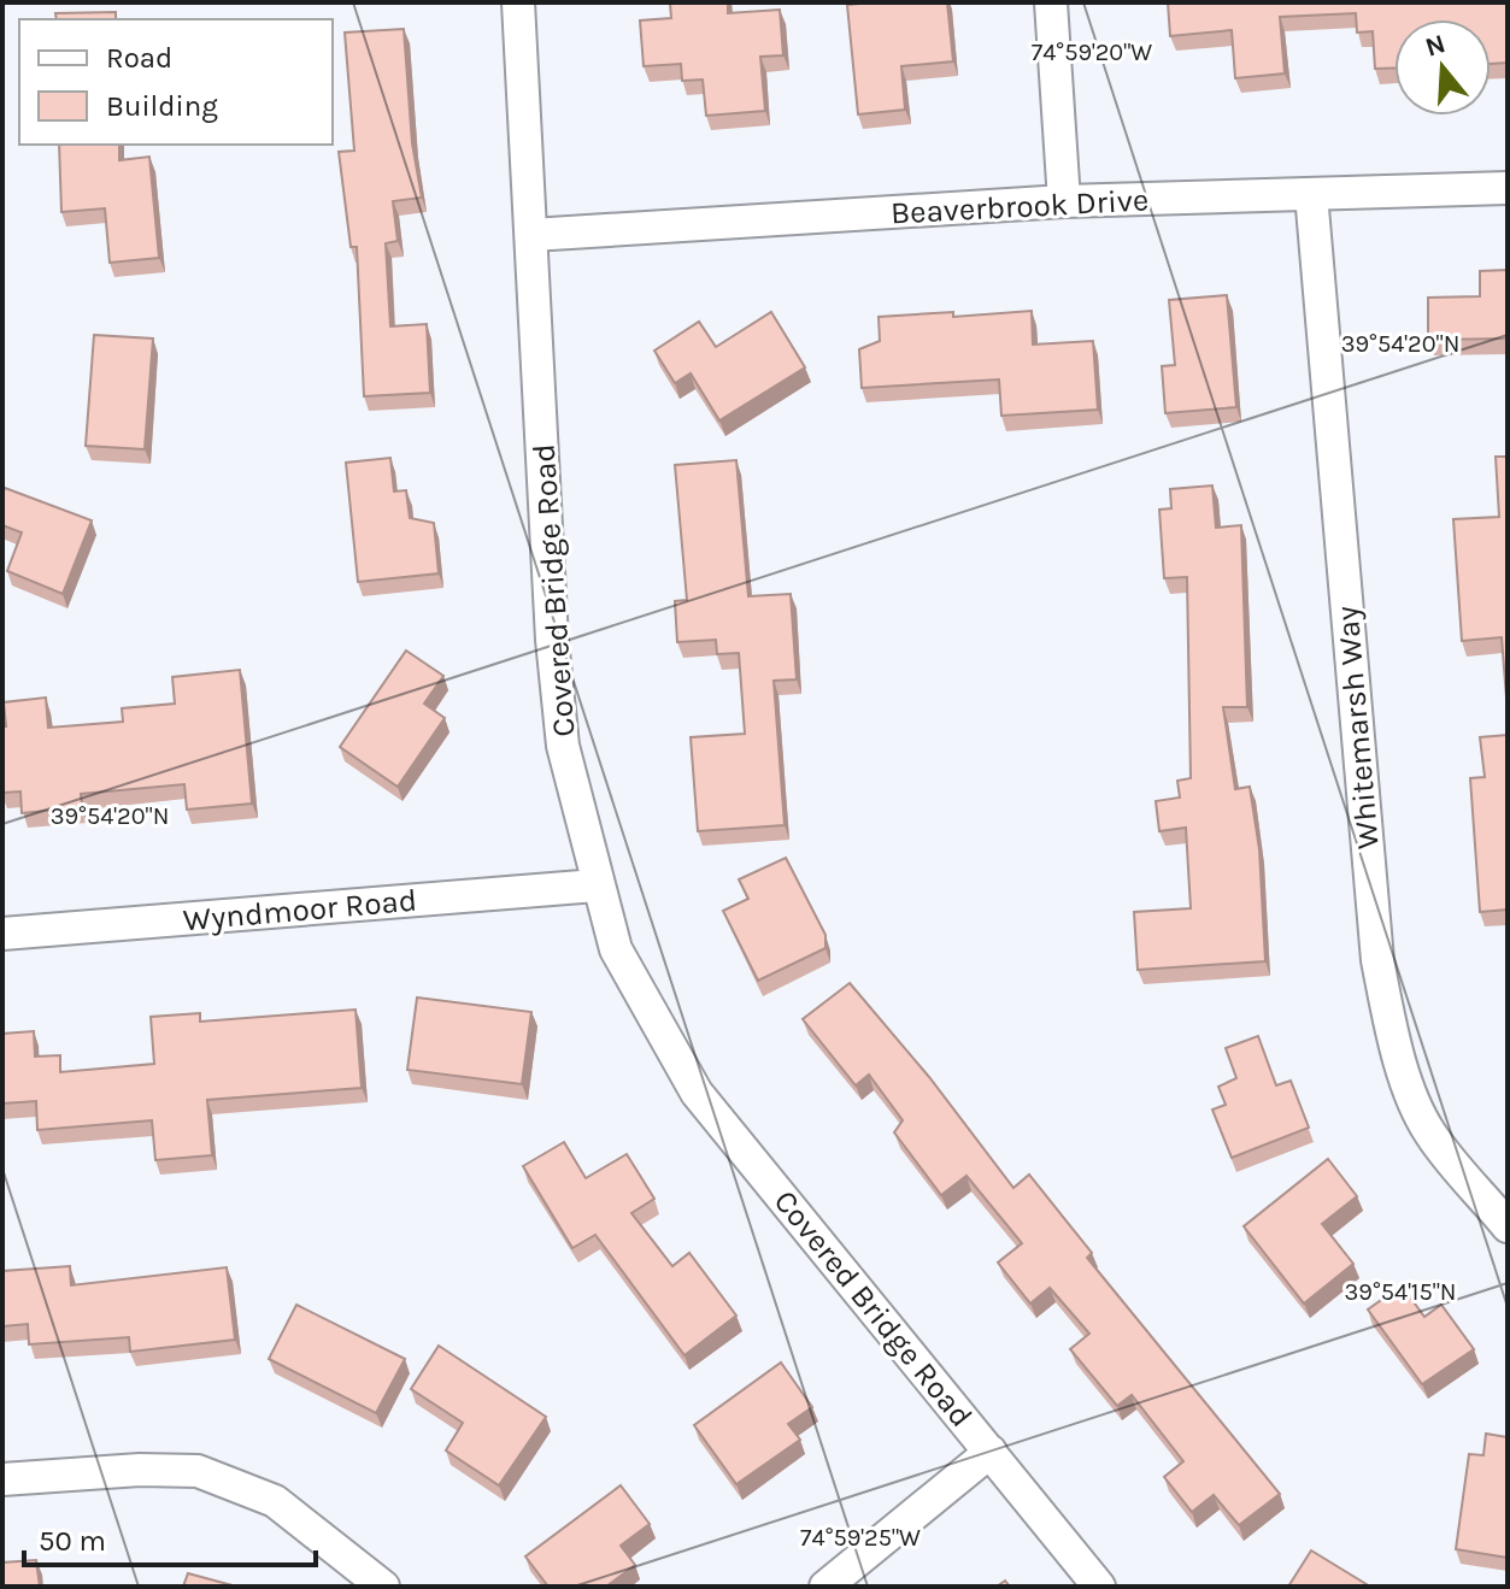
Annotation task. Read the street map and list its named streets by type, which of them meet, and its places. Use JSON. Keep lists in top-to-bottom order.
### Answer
{
  "streets": {
    "street": [
      "Beaverbrook Drive",
      "Covered Bridge Road",
      "Whitemarsh Way",
      "Wyndmoor Road"
    ]
  },
  "crossings": [
    ["Beaverbrook Drive", "Covered Bridge Road"],
    ["Beaverbrook Drive", "Whitemarsh Way"],
    ["Covered Bridge Road", "Wyndmoor Road"]
  ],
  "legend": ["Road", "Building"],
  "scale_bar": "50 m",
  "north": "top",
  "coordinates": [
    "74°59'20\"W",
    "39°54'20\"N",
    "39°54'15\"N",
    "74°59'25\"W"
  ]
}
